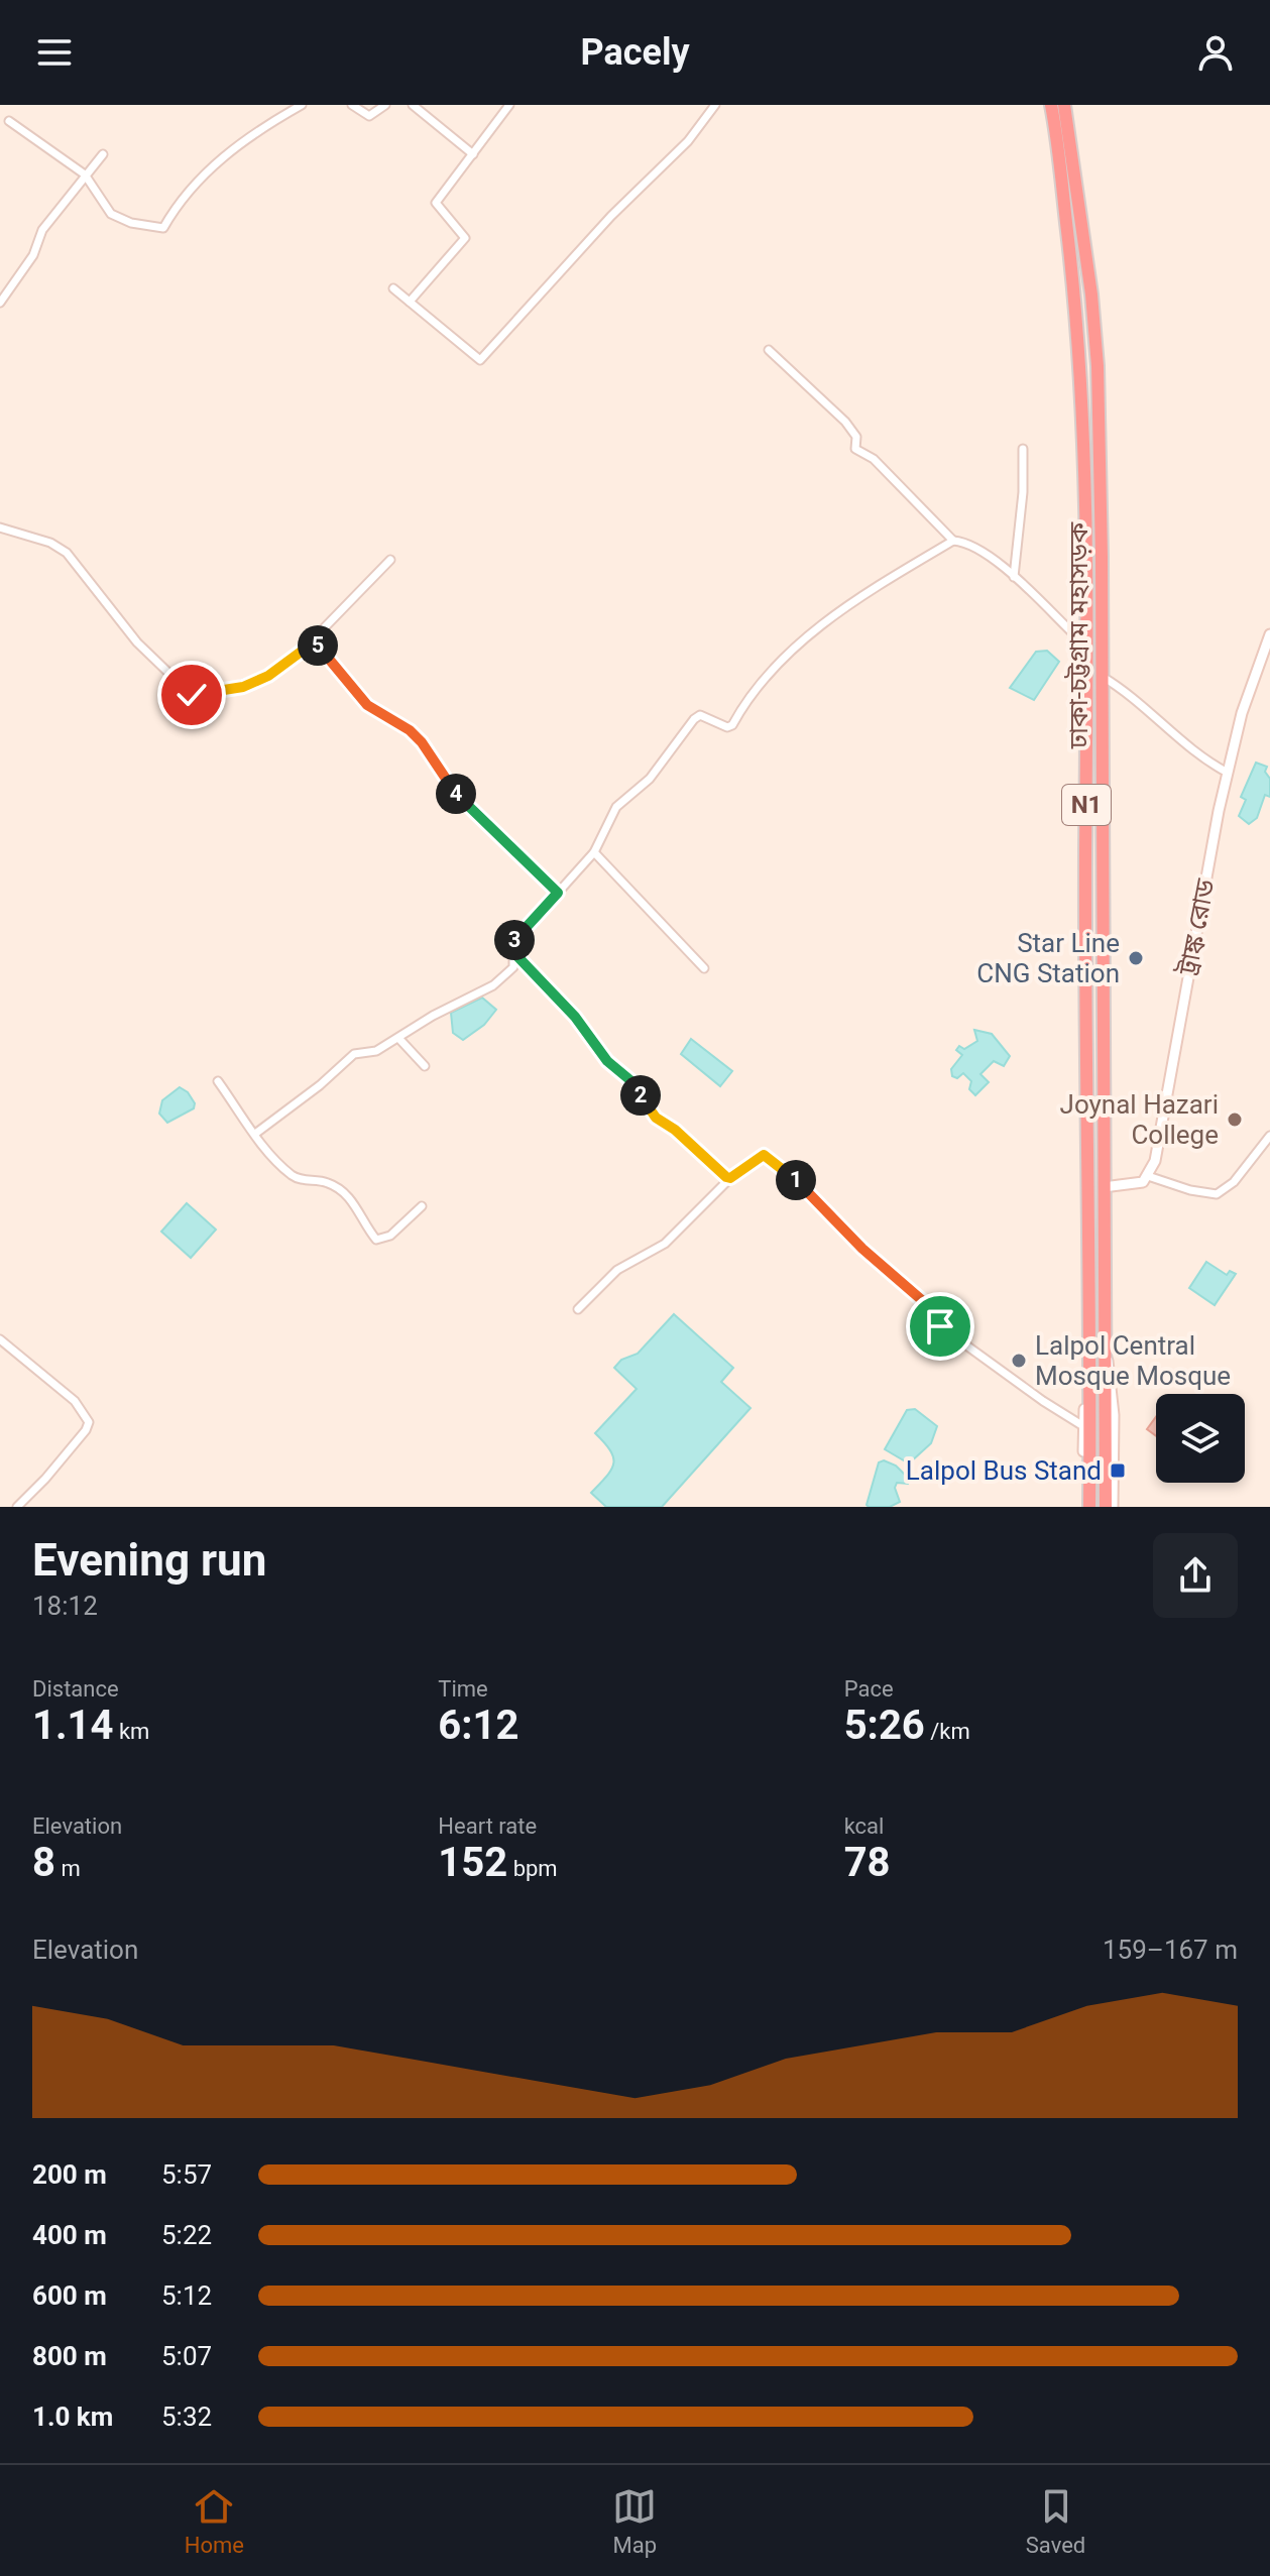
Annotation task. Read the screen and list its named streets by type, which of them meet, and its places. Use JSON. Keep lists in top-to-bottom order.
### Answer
{
  "streets": {
    "highway": ["ঢাকা-চট্টগ্রাম মহাসড়ক", "N1"],
    "main road": ["ট্রাঙ্ক রোড"]
  },
  "places": {
    "other": ["Star Line CNG Station", "Joynal Hazari College", "Lalpol Central Mosque Mosque"],
    "transit": ["Lalpol Bus Stand"]
  },
  "page": {
    "header": "Pacely",
    "pins": [
      "5",
      "4",
      "3",
      "2",
      "1"
    ],
    "heading": ["Evening run", "18:12"],
    "stats": [
      ["Distance", "1.14 km"],
      ["Time", "6:12"],
      ["Pace", "5:26 /km"],
      ["Elevation", "8 m"],
      ["Heart rate", "152 bpm"],
      ["kcal", "78"]
    ],
    "chart": ["Elevation", "159–167 m"],
    "list": [
      {
        "name": "200 m",
        "note": "5:57"
      },
      {
        "name": "400 m",
        "note": "5:22"
      },
      {
        "name": "600 m",
        "note": "5:12"
      },
      {
        "name": "800 m",
        "note": "5:07"
      },
      {
        "name": "1.0 km",
        "note": "5:32"
      }
    ],
    "tabs": ["Home", "Map", "Saved"]
  }
}
